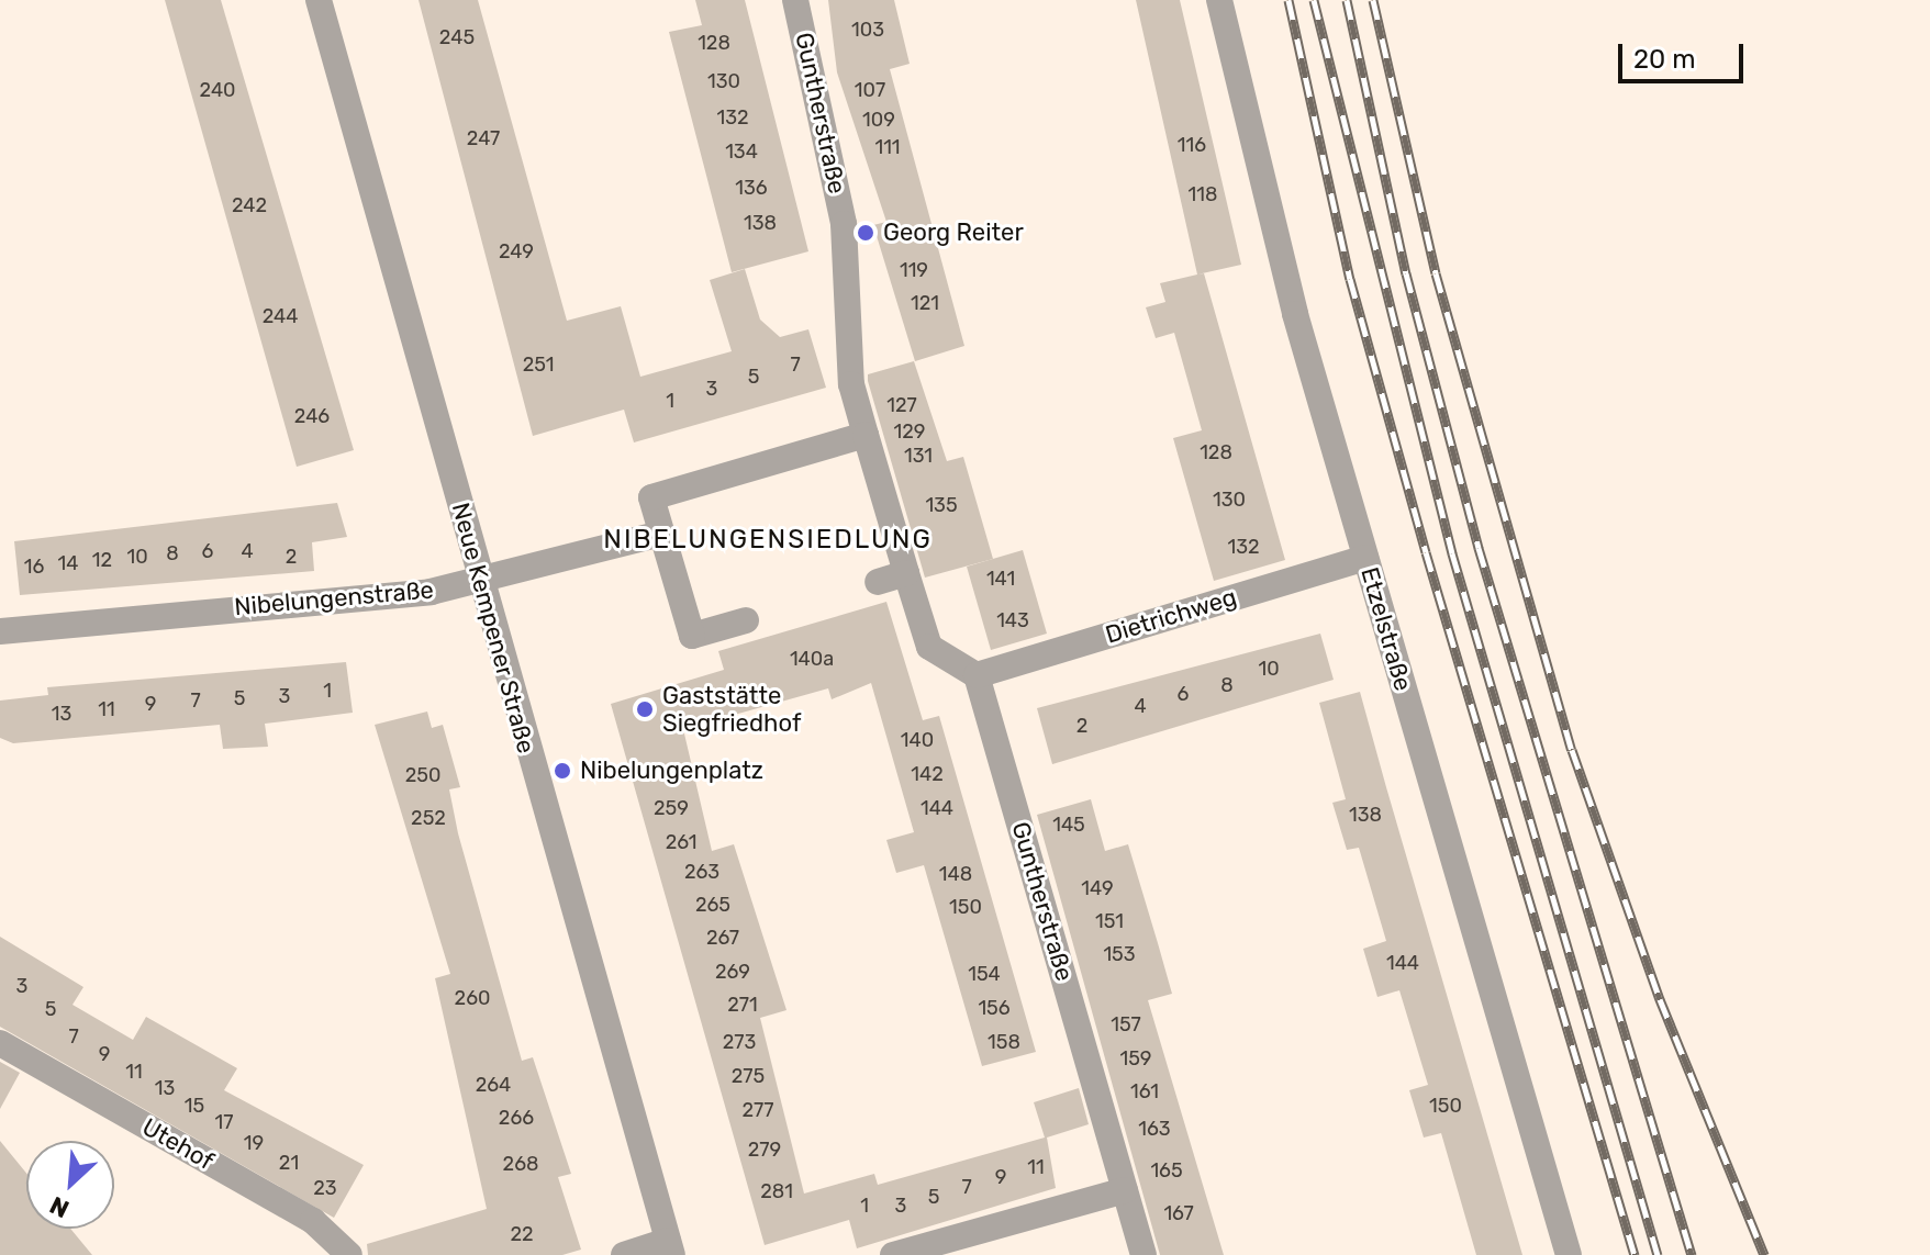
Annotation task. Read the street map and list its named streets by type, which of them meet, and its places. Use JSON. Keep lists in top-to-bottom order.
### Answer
{
  "streets": {
    "street": [
      "Guntherstraße",
      "Nibelungenstraße",
      "Dietrichweg",
      "Neue Kempener Straße",
      "Etzelstraße",
      "Utehof"
    ]
  },
  "crossings": [
    ["Guntherstraße", "Dietrichweg"],
    ["Nibelungenstraße", "Neue Kempener Straße"],
    ["Dietrichweg", "Etzelstraße"]
  ],
  "districts": ["NIBELUNGENSIEDLUNG"],
  "places": ["Georg Reiter", "Gaststätte Siegfriedhof", "Nibelungenplatz"],
  "house_numbers": [
    "103",
    "245",
    "128",
    "130",
    "240",
    "107",
    "132",
    "109",
    "247",
    "116",
    "111",
    "134",
    "136",
    "118",
    "242",
    "138",
    "249",
    "119",
    "121",
    "244",
    "251",
    "7",
    "5",
    "3",
    "1",
    "127",
    "246",
    "129",
    "128",
    "131",
    "130",
    "135",
    "132",
    "6",
    "4",
    "8",
    "10",
    "2",
    "12",
    "14",
    "16",
    "141",
    "143",
    "140a",
    "10",
    "8",
    "1",
    "6",
    "3",
    "5",
    "7",
    "9",
    "4",
    "11",
    "13",
    "2",
    "140",
    "142",
    "250",
    "259",
    "144",
    "138",
    "252",
    "145",
    "261",
    "263",
    "148",
    "149",
    "265",
    "150",
    "151",
    "267",
    "153",
    "144",
    "269",
    "154",
    "3",
    "260",
    "271",
    "156",
    "5",
    "157",
    "7",
    "273",
    "158",
    "9",
    "159",
    "11",
    "275",
    "264",
    "13",
    "161",
    "15",
    "150",
    "277",
    "266",
    "17",
    "163",
    "19",
    "279",
    "21",
    "268",
    "11",
    "165",
    "9",
    "7",
    "23",
    "281",
    "5",
    "1",
    "3",
    "167",
    "22"
  ],
  "scale_bar": "20 m",
  "north": "bottom left"
}
